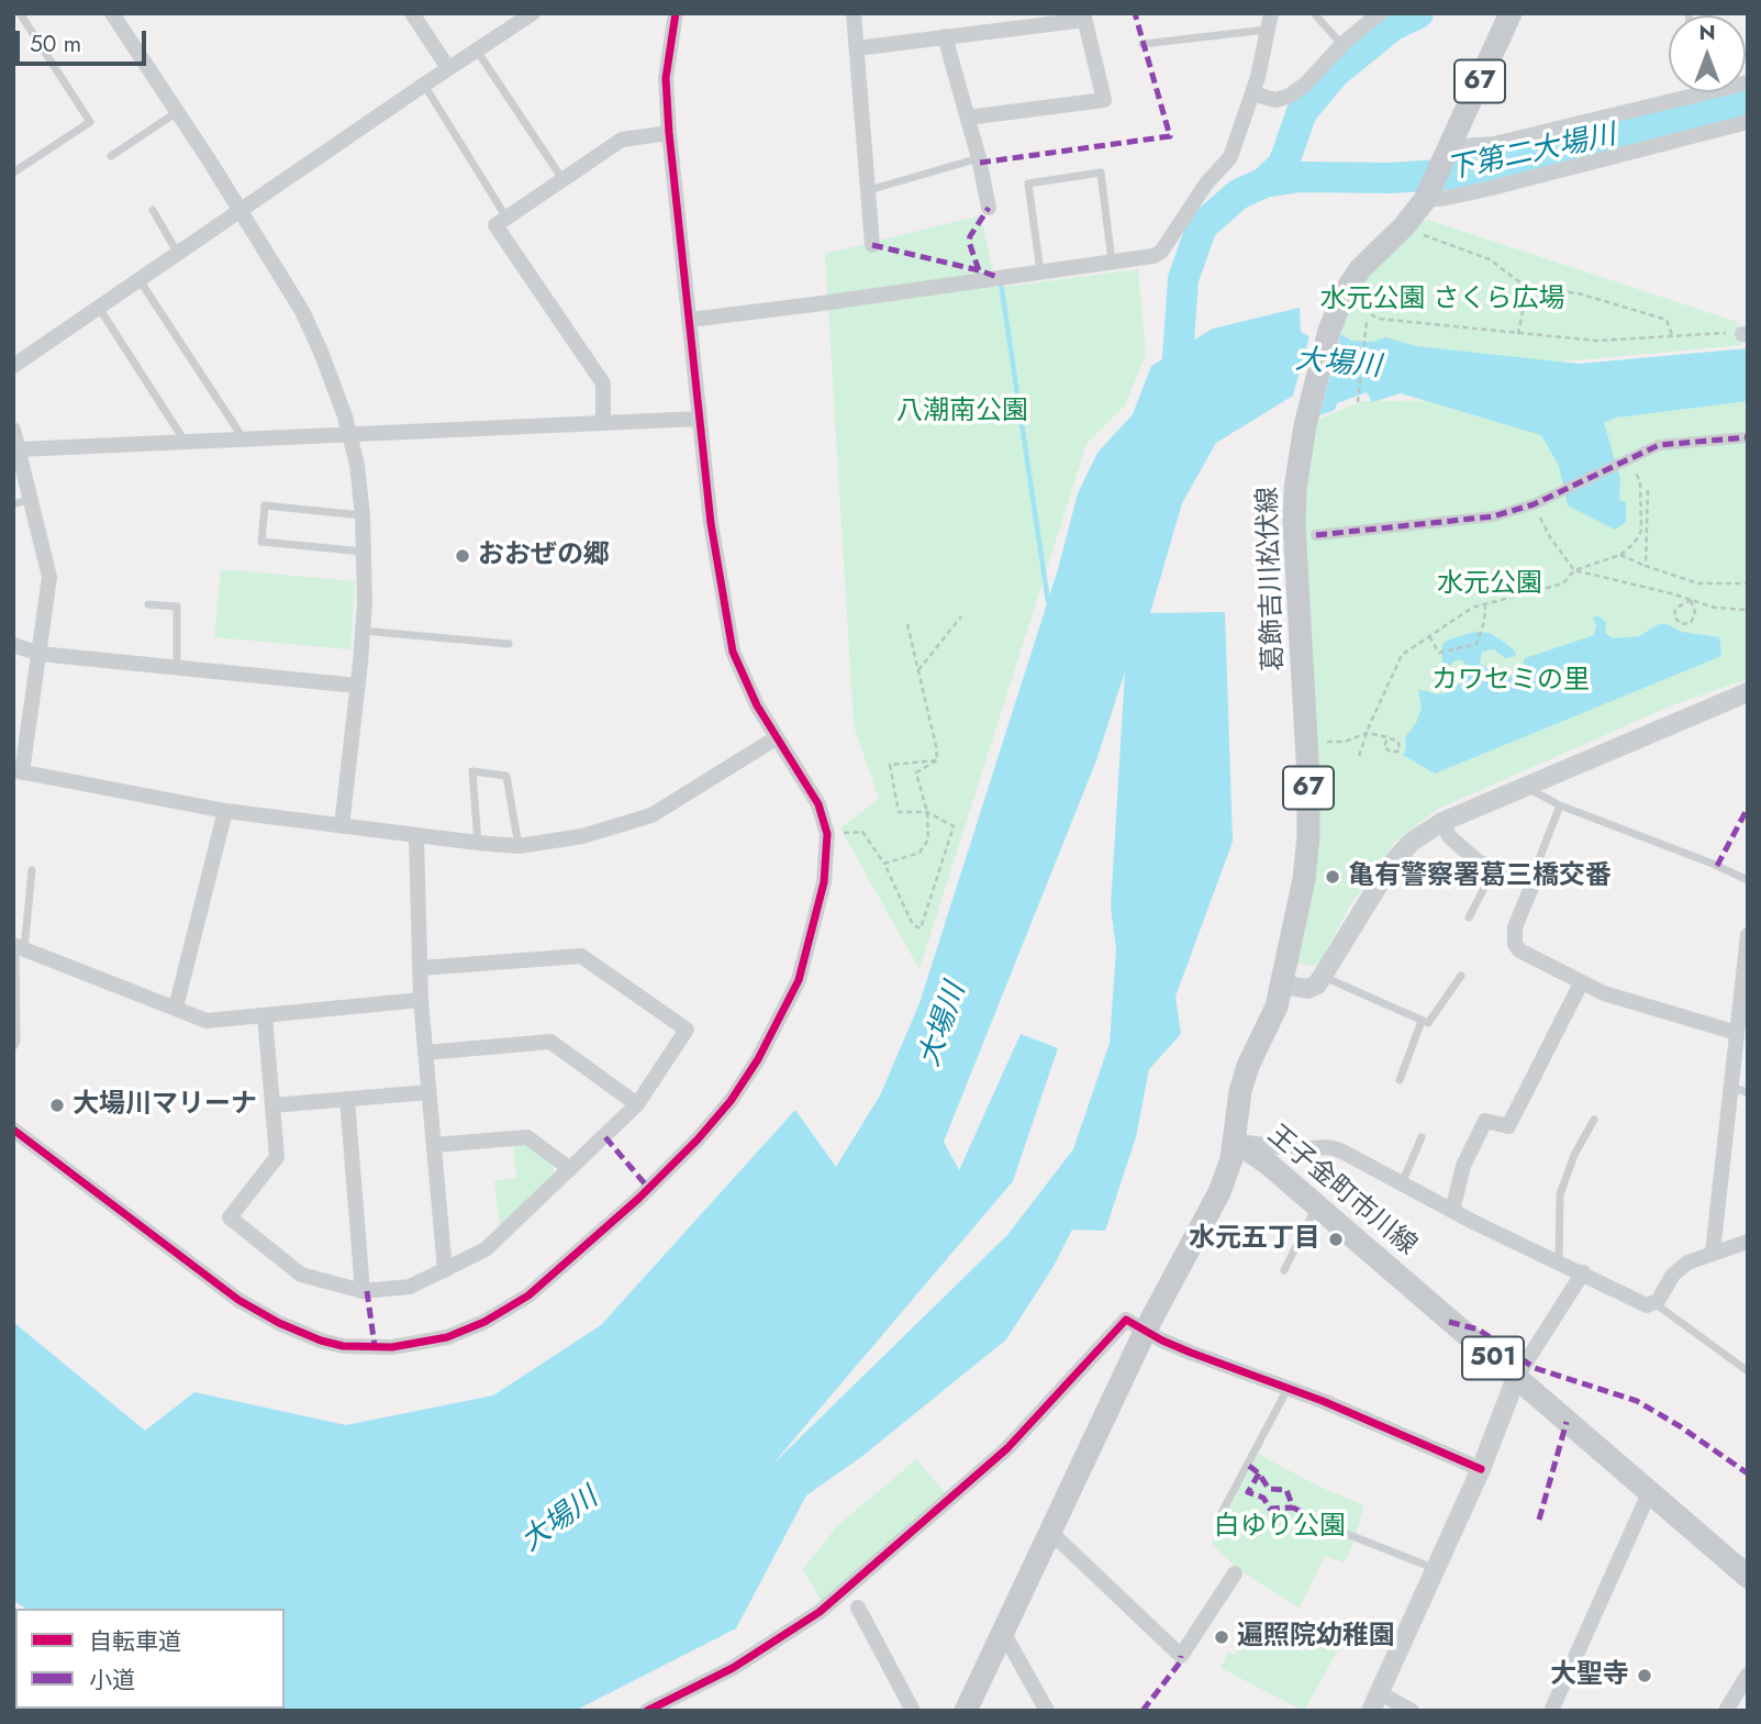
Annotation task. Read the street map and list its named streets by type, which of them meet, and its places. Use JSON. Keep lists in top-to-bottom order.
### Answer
{
  "streets": {
    "main road": [
      "67",
      "葛飾吉川松伏線",
      "王子金町市川線",
      "501"
    ]
  },
  "crossings": [
    ["葛飾吉川松伏線", "王子金町市川線"]
  ],
  "water": ["下第二大場川", "大場川"],
  "parks": [
    "水元公園 さくら広場",
    "八潮南公園",
    "水元公園",
    "カワセミの里",
    "白ゆり公園"
  ],
  "places": [
    "おおぜの郷",
    "亀有警察署葛三橋交番",
    "大場川マリーナ",
    "水元五丁目",
    "遍照院幼稚園",
    "大聖寺"
  ],
  "legend": ["自転車道", "小道"],
  "scale_bar": "50 m",
  "north": "top"
}
